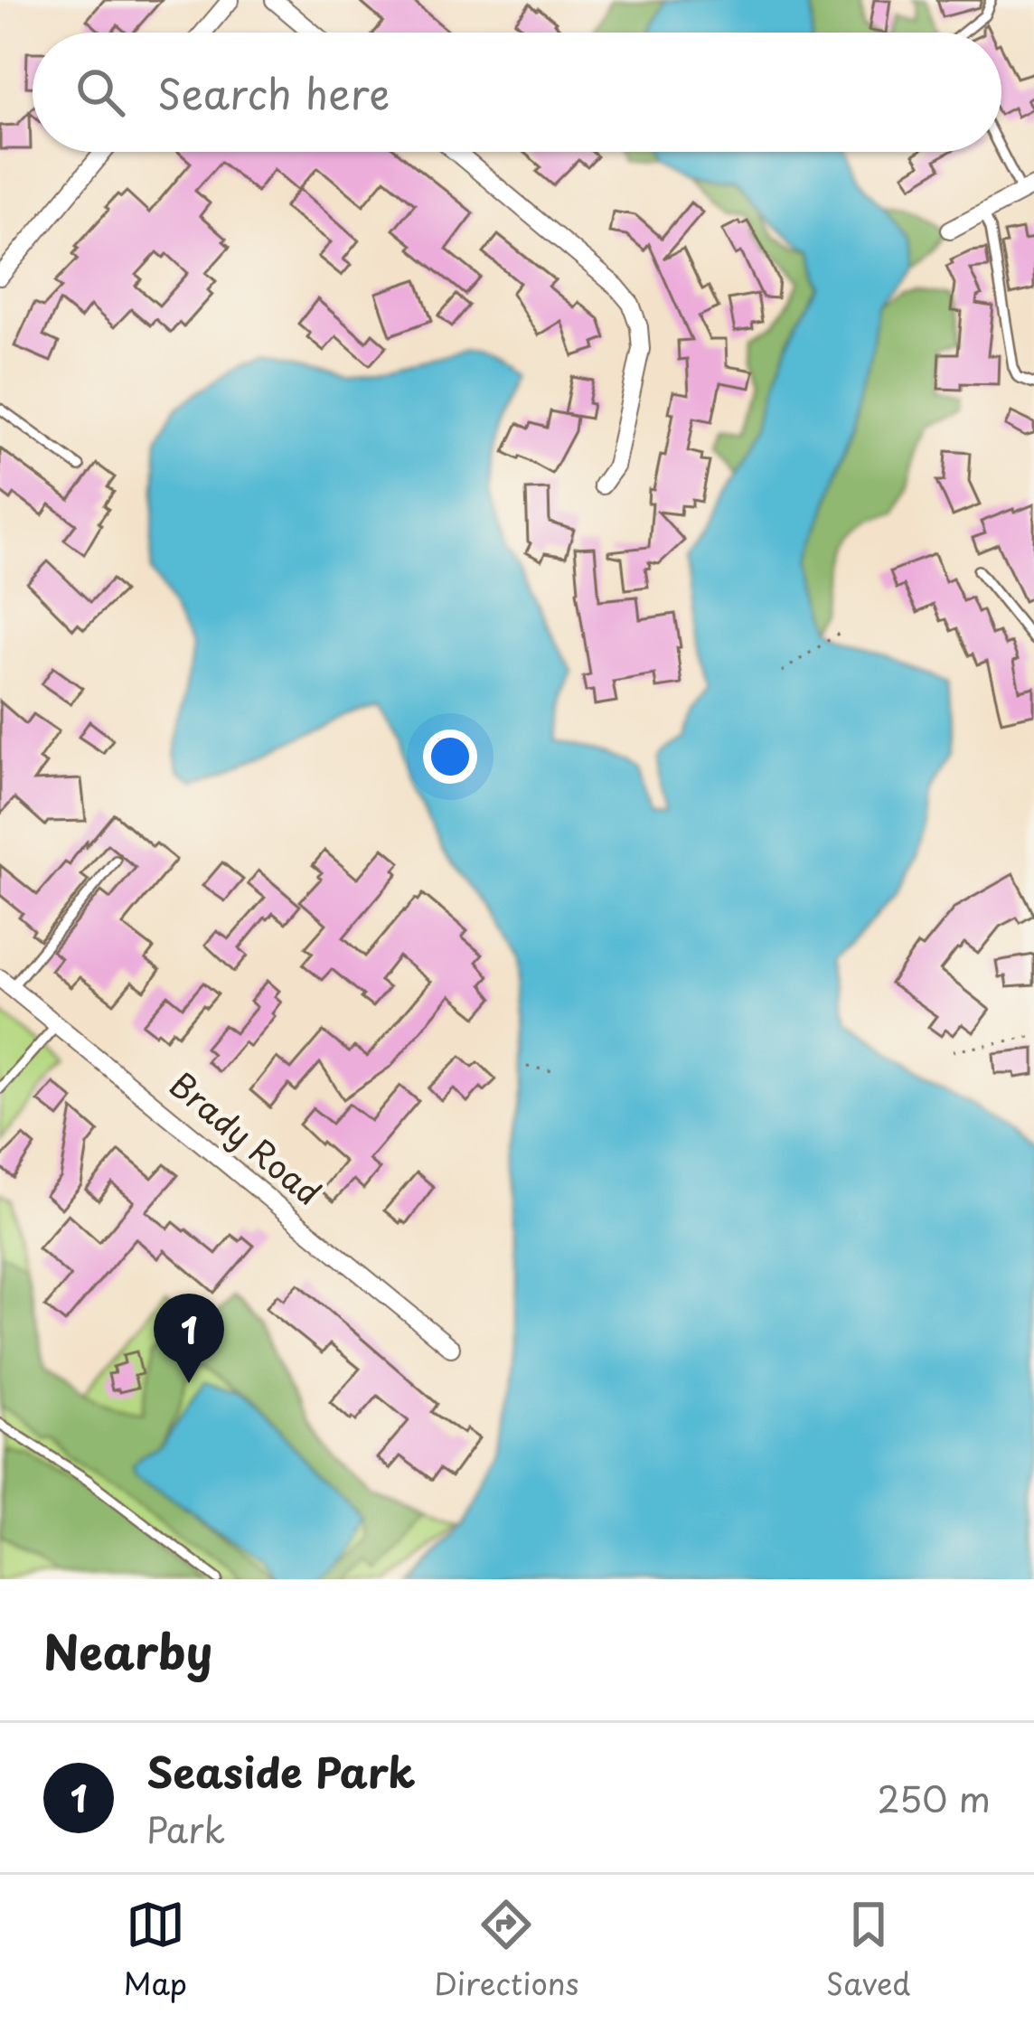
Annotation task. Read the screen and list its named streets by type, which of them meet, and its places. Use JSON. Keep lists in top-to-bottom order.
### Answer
{
  "streets": {
    "street": ["Brady Road"]
  },
  "page": {
    "search": "Search here",
    "pins": "1",
    "heading": "Nearby",
    "list": [
      {
        "mark": "1",
        "name": "Seaside Park",
        "note": "Park",
        "value": "250 m"
      }
    ],
    "nav": ["Map", "Directions", "Saved"]
  }
}
